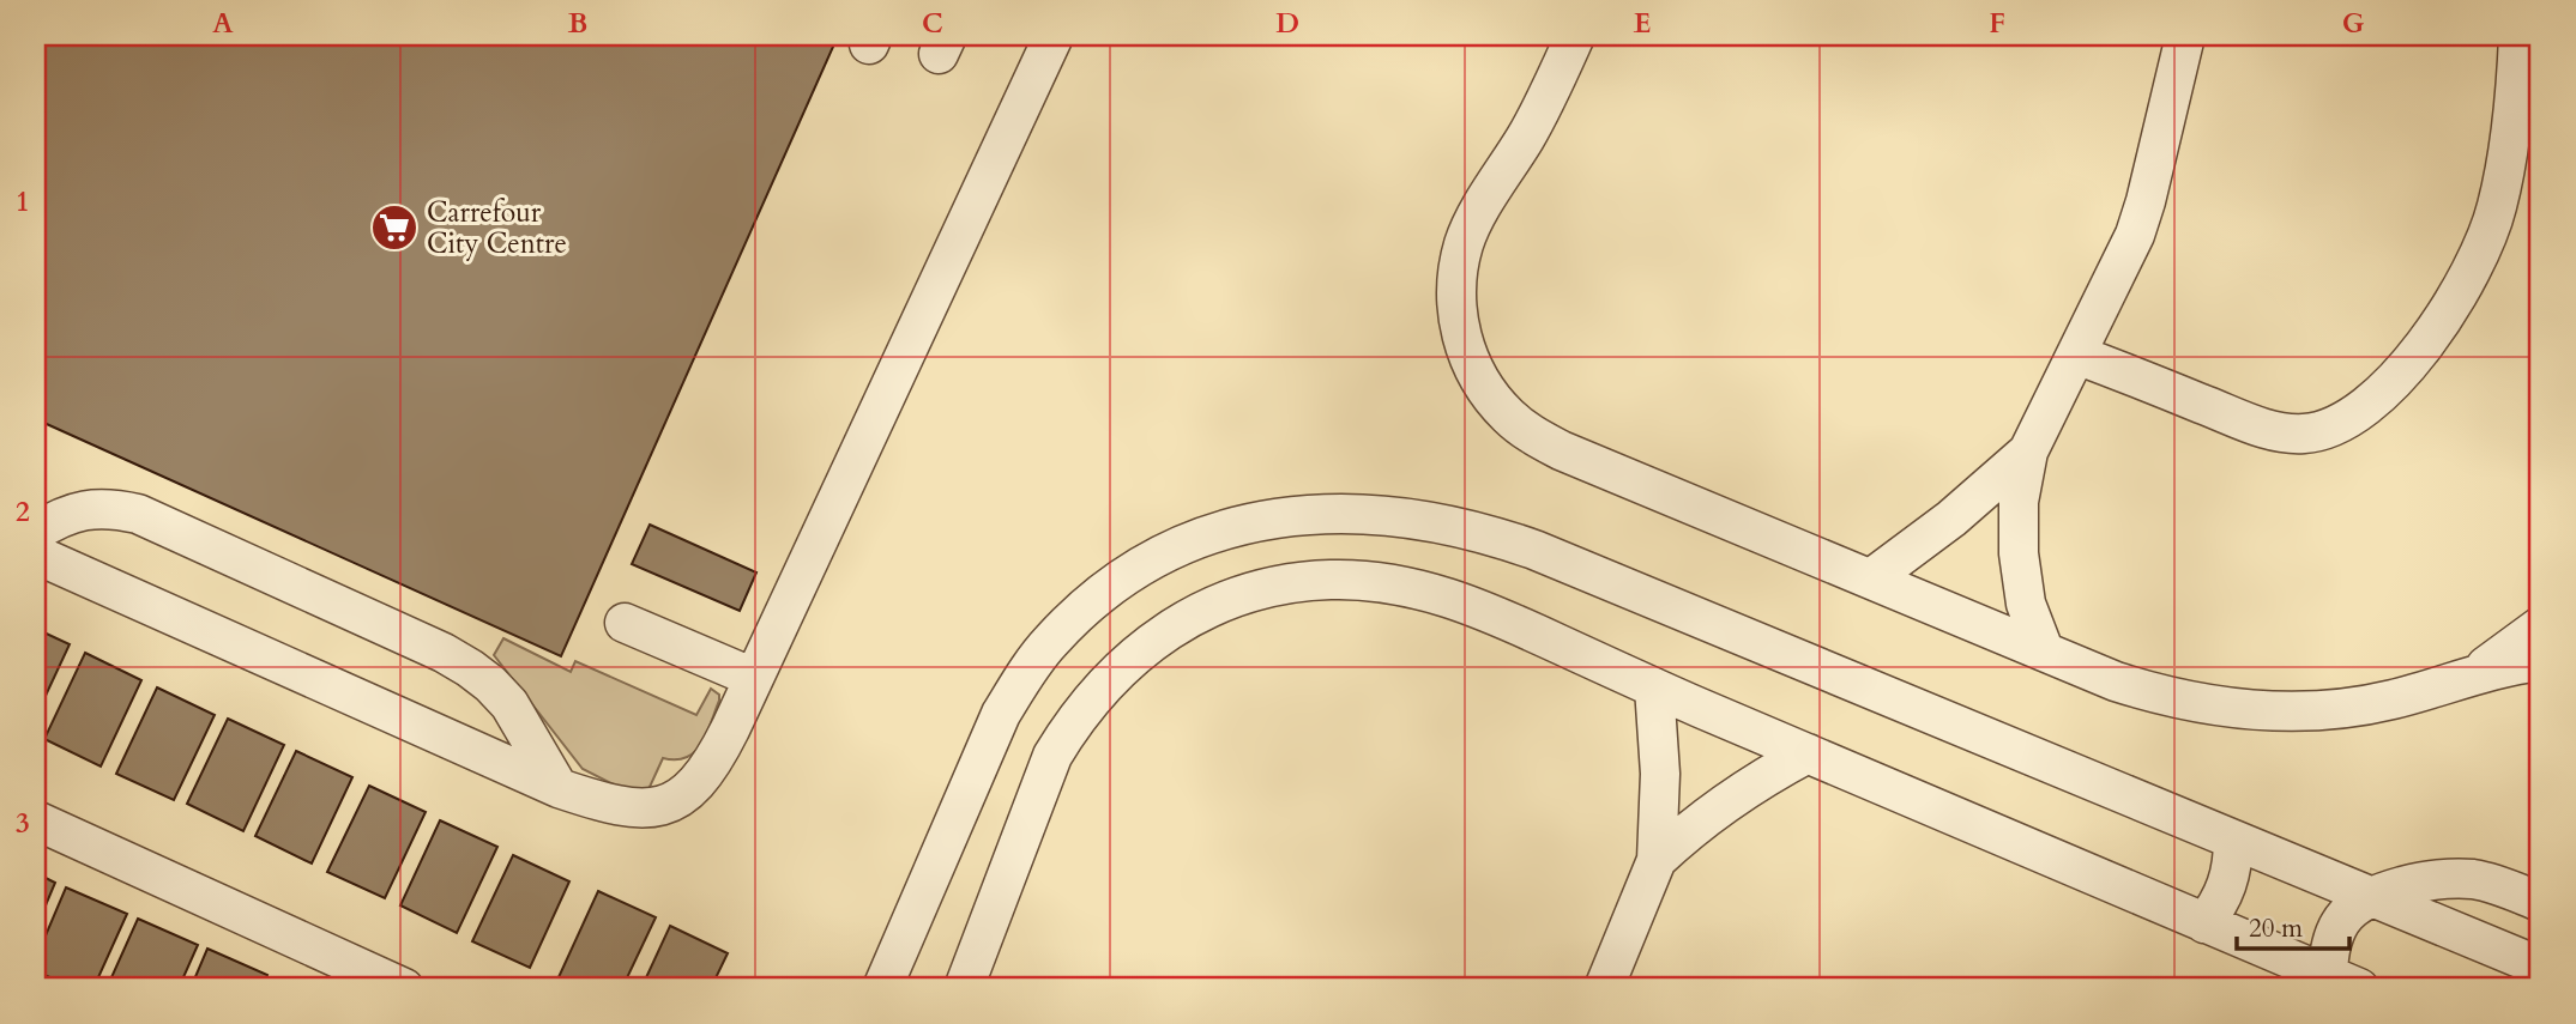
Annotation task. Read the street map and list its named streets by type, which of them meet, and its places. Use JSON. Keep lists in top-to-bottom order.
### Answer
{
  "places": {
    "supermarket": ["Carrefour City Centre"]
  },
  "scale_bar": "20 m",
  "grid": {
    "columns": [
      "A",
      "B",
      "C",
      "D",
      "E",
      "F",
      "G"
    ],
    "rows": ["1", "2", "3"]
  }
}
